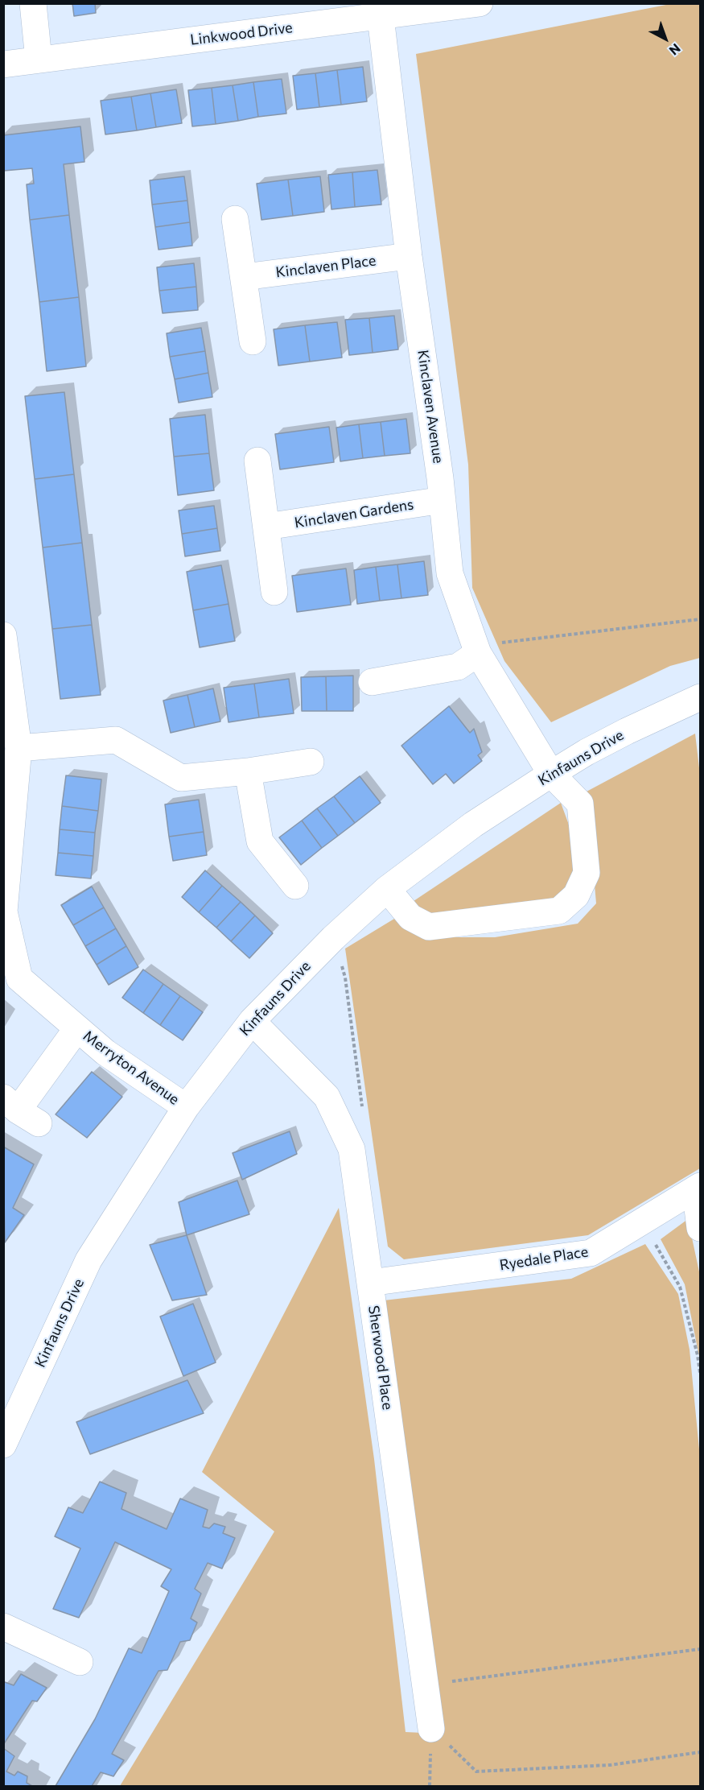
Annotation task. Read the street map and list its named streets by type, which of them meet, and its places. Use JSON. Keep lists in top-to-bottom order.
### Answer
{
  "streets": {
    "street": [
      "Linkwood Drive",
      "Kinclaven Place",
      "Kinclaven Avenue",
      "Kinclaven Gardens",
      "Kinfauns Drive",
      "Merryton Avenue",
      "Ryedale Place",
      "Sherwood Place"
    ]
  },
  "crossings": [
    ["Linkwood Drive", "Kinclaven Avenue"],
    ["Kinclaven Place", "Kinclaven Avenue"],
    ["Kinclaven Avenue", "Kinclaven Gardens"],
    ["Kinclaven Avenue", "Kinfauns Drive"],
    ["Kinfauns Drive", "Merryton Avenue"],
    ["Kinfauns Drive", "Sherwood Place"],
    ["Ryedale Place", "Sherwood Place"]
  ],
  "north": "bottom right"
}
